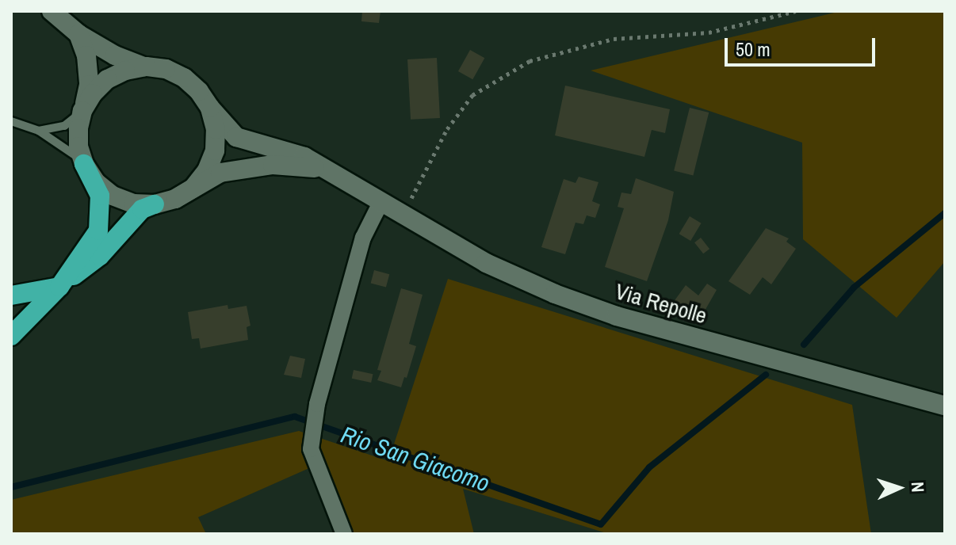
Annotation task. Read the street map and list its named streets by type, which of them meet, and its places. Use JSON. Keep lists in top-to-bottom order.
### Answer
{
  "streets": {
    "street": ["Via Repolle"]
  },
  "water": ["Rio San Giacomo"],
  "scale_bar": "50 m",
  "north": "right"
}
